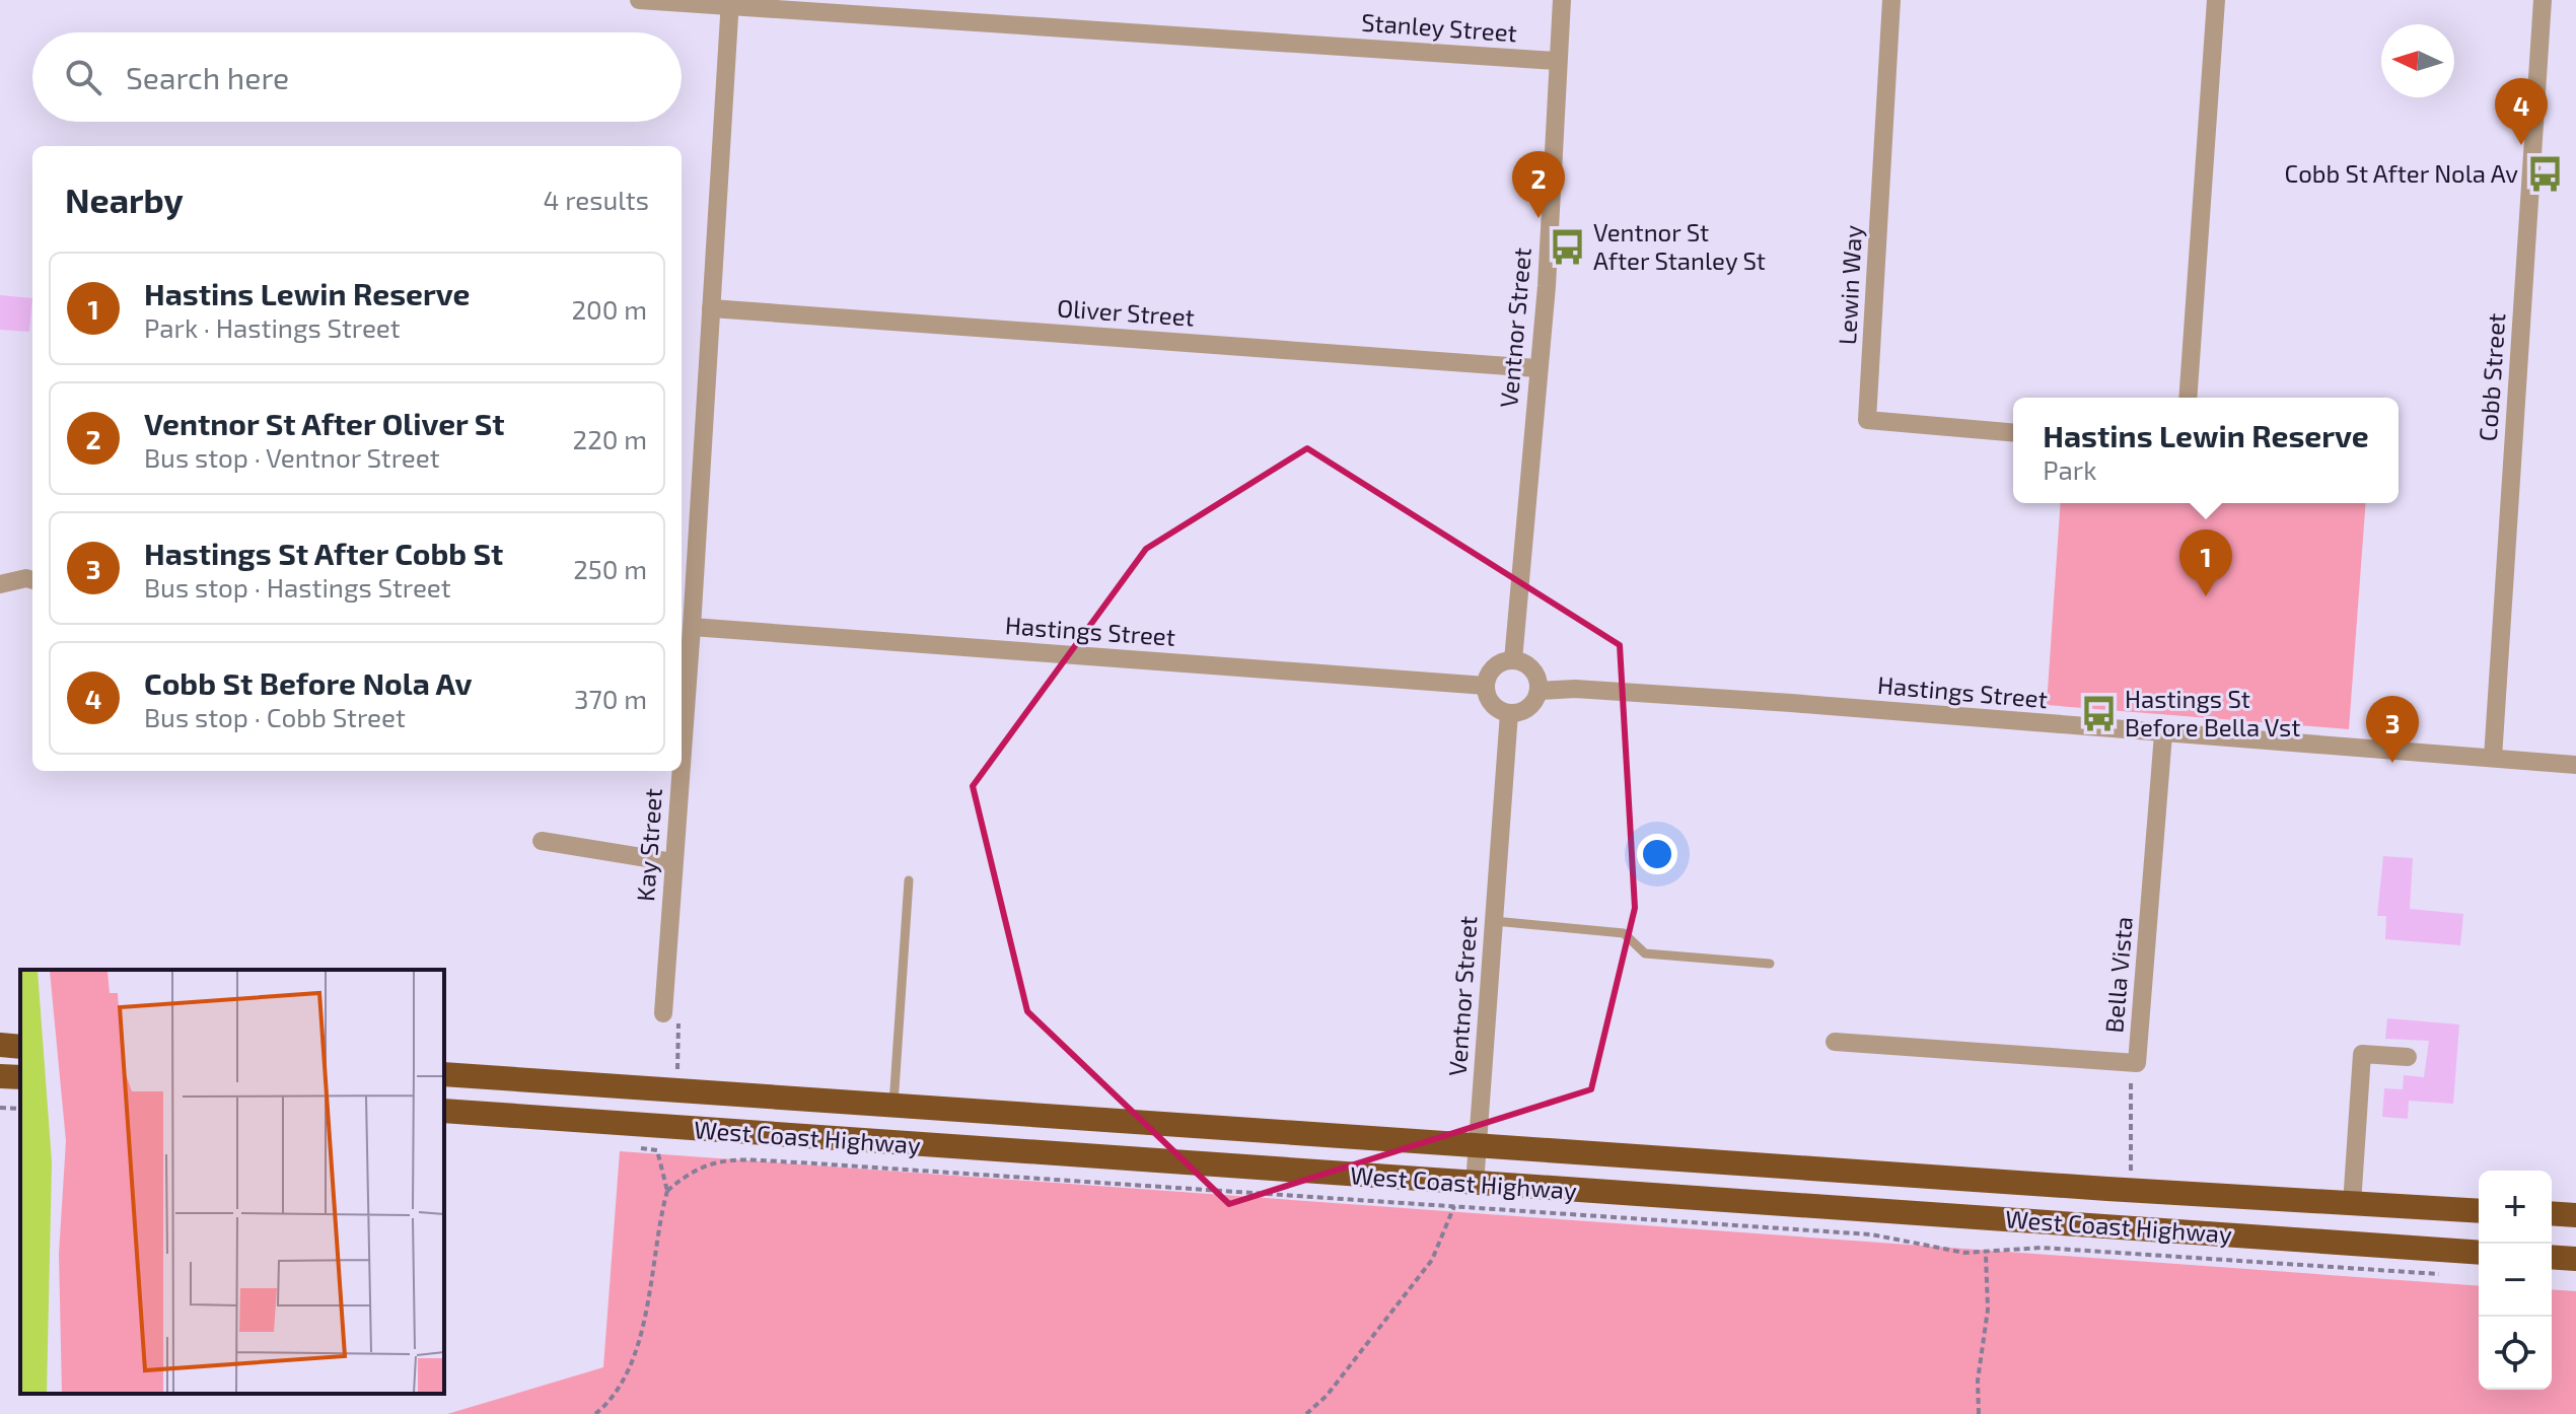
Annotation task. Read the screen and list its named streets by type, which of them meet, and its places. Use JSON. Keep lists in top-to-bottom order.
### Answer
{
  "streets": {
    "highway": ["West Coast Highway"],
    "street": [
      "Stanley Street",
      "Lewin Way",
      "Oliver Street",
      "Ventnor Street",
      "Cobb Street",
      "Hastings Street",
      "Kay Street",
      "Bella Vista"
    ]
  },
  "crossings": [
    ["Stanley Street", "Ventnor Street"],
    ["Stanley Street", "Kay Street"],
    ["Oliver Street", "Ventnor Street"],
    ["Oliver Street", "Kay Street"],
    ["Ventnor Street", "Hastings Street"],
    ["Ventnor Street", "West Coast Highway"],
    ["Cobb Street", "Hastings Street"],
    ["Hastings Street", "Kay Street"],
    ["Hastings Street", "Bella Vista"]
  ],
  "places": {
    "bus stop": ["Cobb St After Nola Av", "Ventnor St After Stanley St", "Hastings St Before Bella Vst"]
  },
  "north": "left",
  "page": {
    "search": "Search here",
    "pins": [
      "4",
      "2",
      "1",
      "3"
    ],
    "heading": ["Nearby", "4 results"],
    "list": [
      {
        "mark": "1",
        "name": "Hastins Lewin Reserve",
        "note": "Park · Hastings Street",
        "value": "200 m"
      },
      {
        "mark": "2",
        "name": "Ventnor St After Oliver St",
        "note": "Bus stop · Ventnor Street",
        "value": "220 m"
      },
      {
        "mark": "3",
        "name": "Hastings St After Cobb St",
        "note": "Bus stop · Hastings Street",
        "value": "250 m"
      },
      {
        "mark": "4",
        "name": "Cobb St Before Nola Av",
        "note": "Bus stop · Cobb Street",
        "value": "370 m"
      }
    ],
    "popup": ["Hastins Lewin Reserve", "Park"],
    "map_buttons": ["+", "−"]
  }
}
